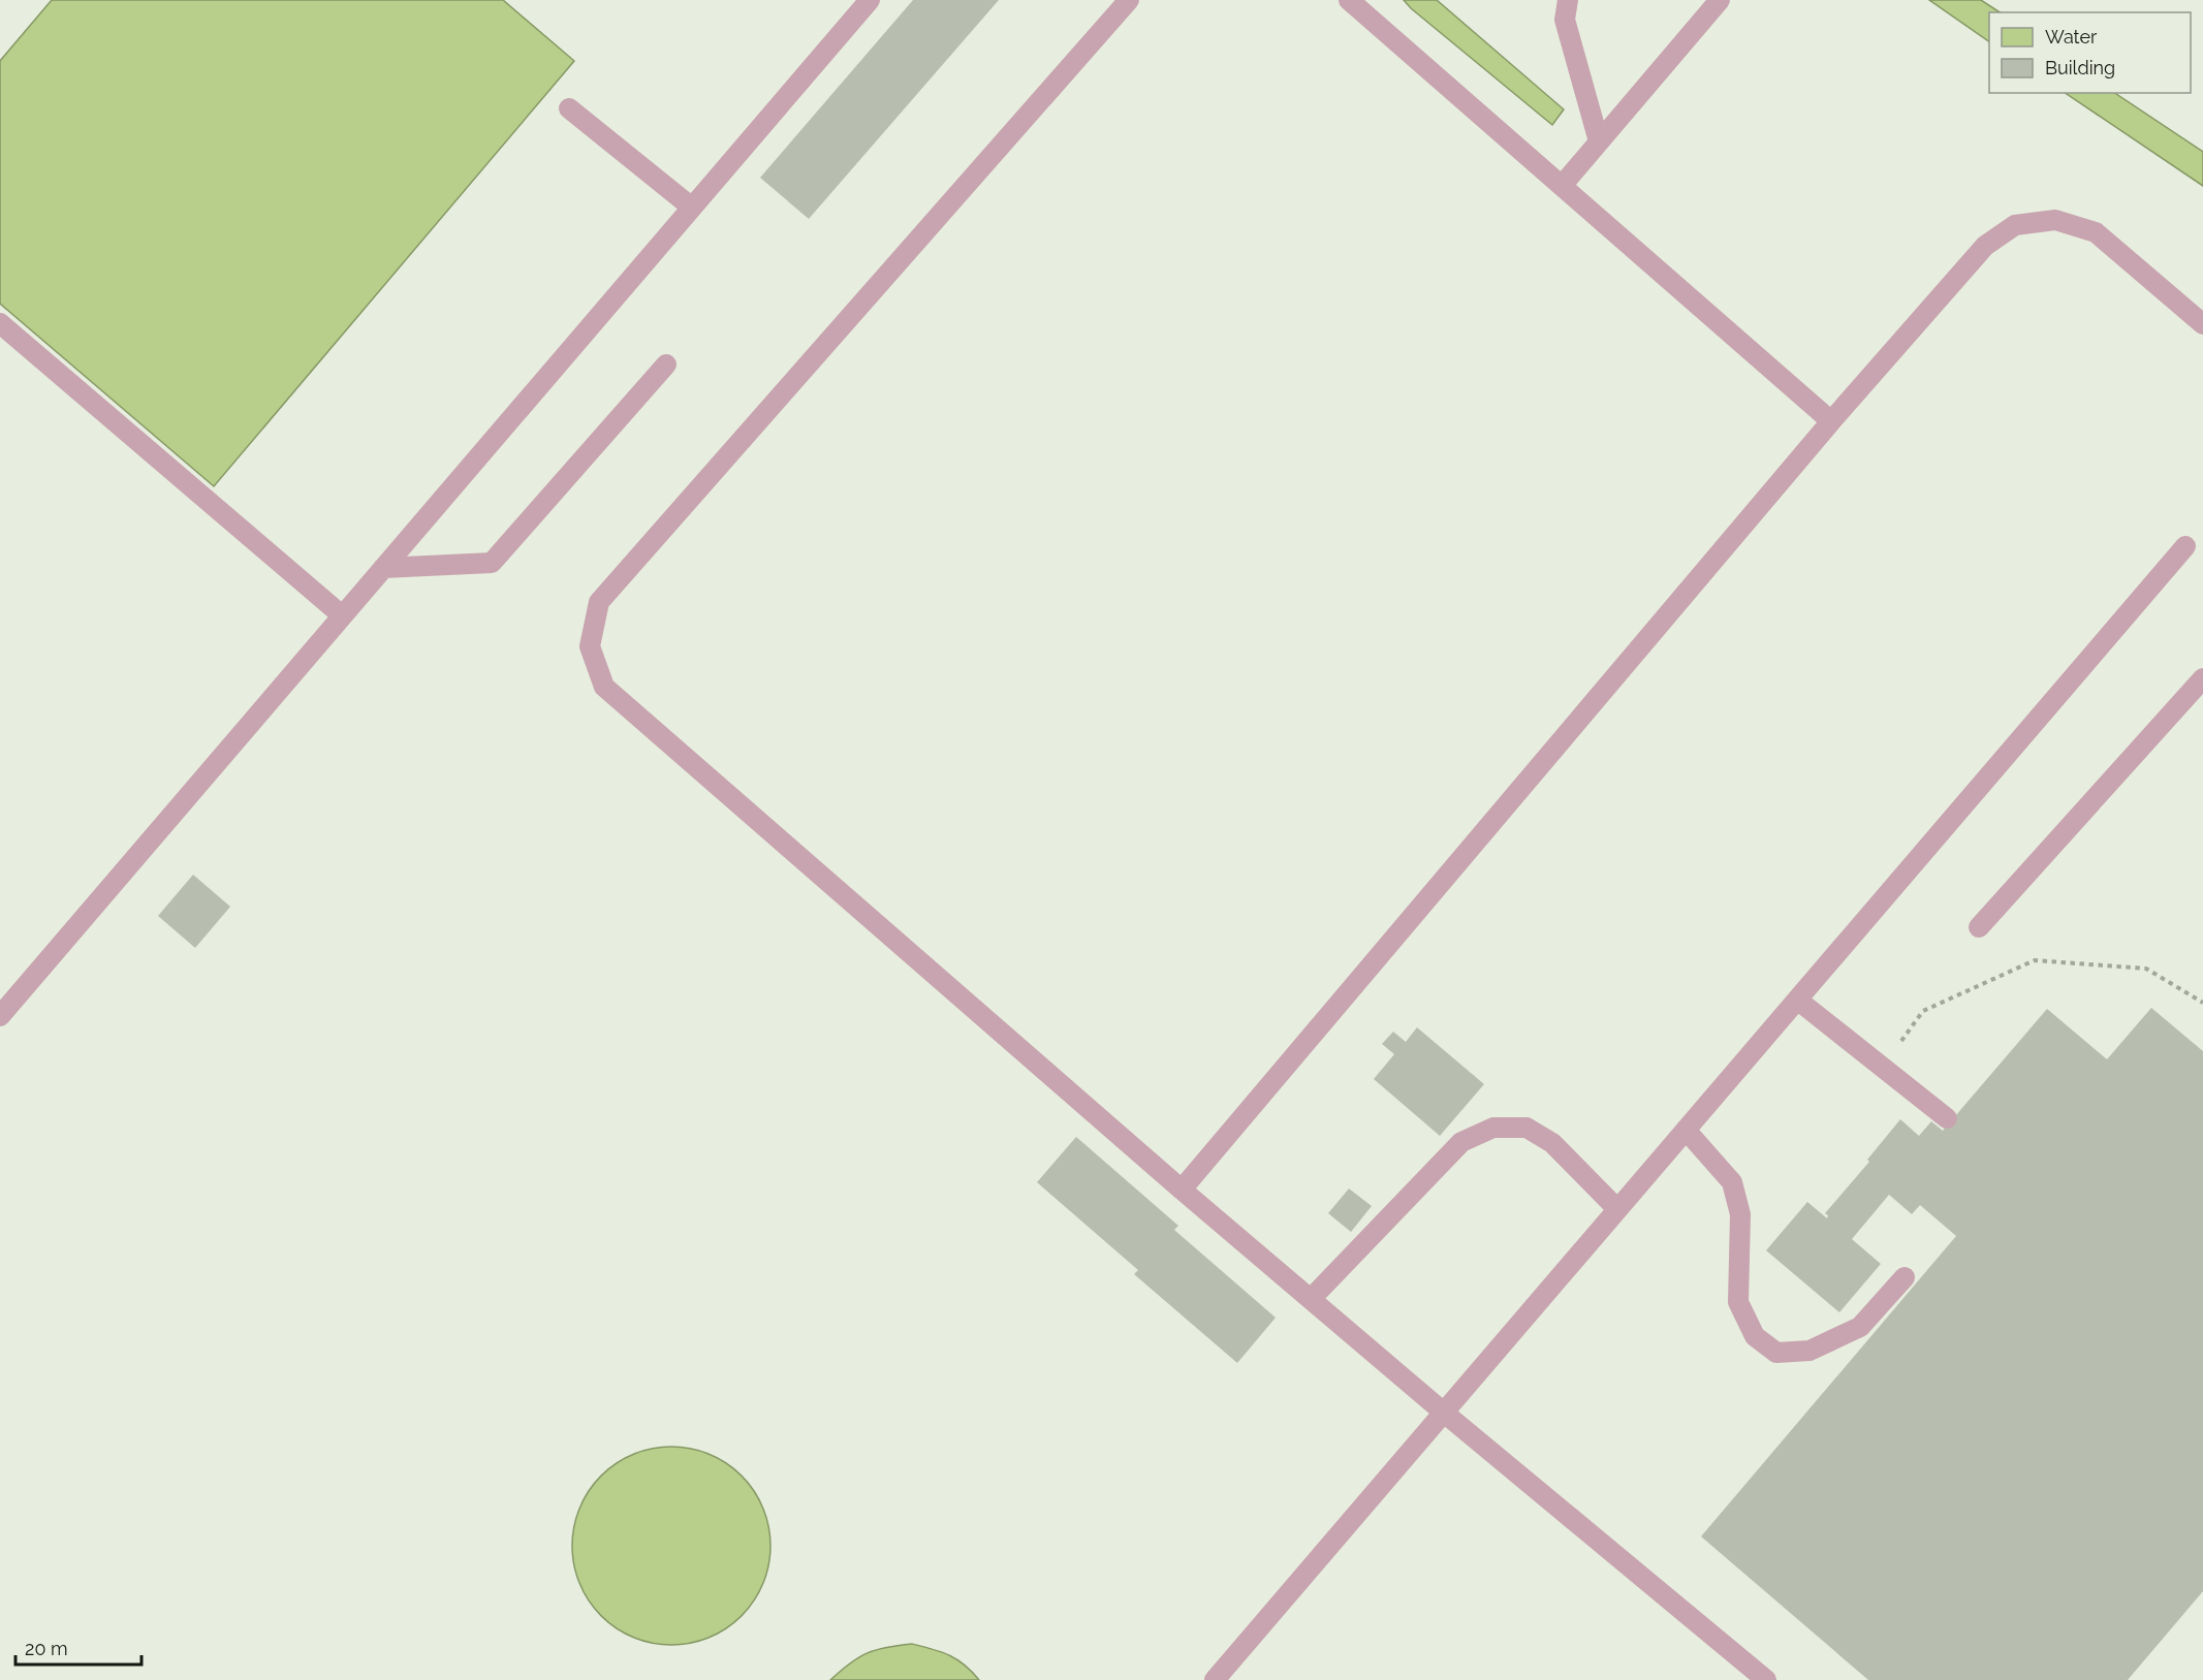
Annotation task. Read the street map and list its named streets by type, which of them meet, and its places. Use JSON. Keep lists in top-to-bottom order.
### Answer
{
  "legend": ["Water", "Building"],
  "scale_bar": "20 m"
}
